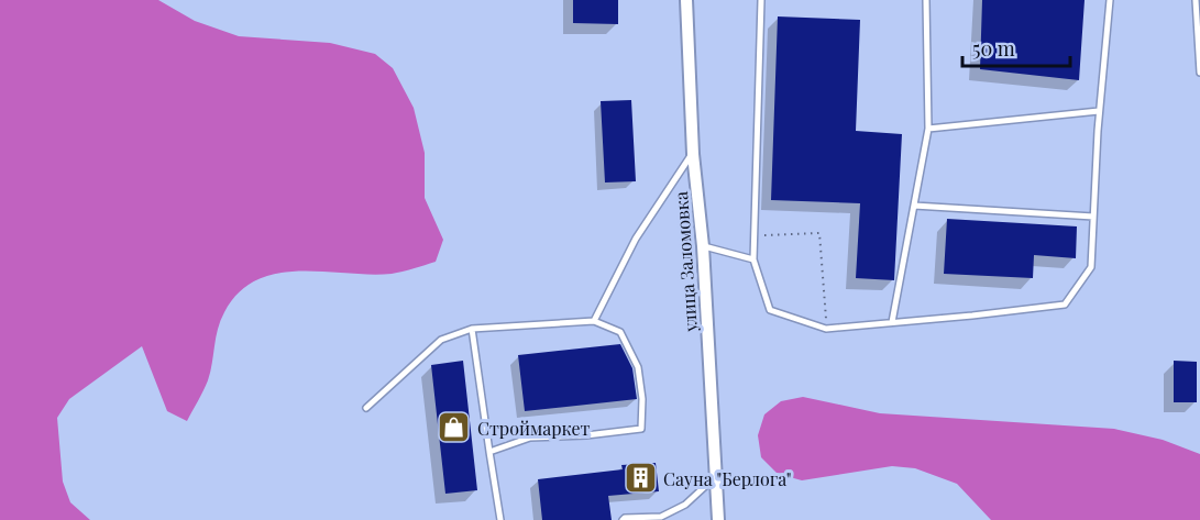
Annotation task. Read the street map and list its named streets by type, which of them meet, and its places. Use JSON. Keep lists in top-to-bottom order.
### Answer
{
  "streets": {
    "street": ["улица Заломовка"]
  },
  "places": {
    "shop": ["Строймаркет"],
    "building": ["Сауна \"Берлога\""]
  },
  "scale_bar": "50 m"
}
